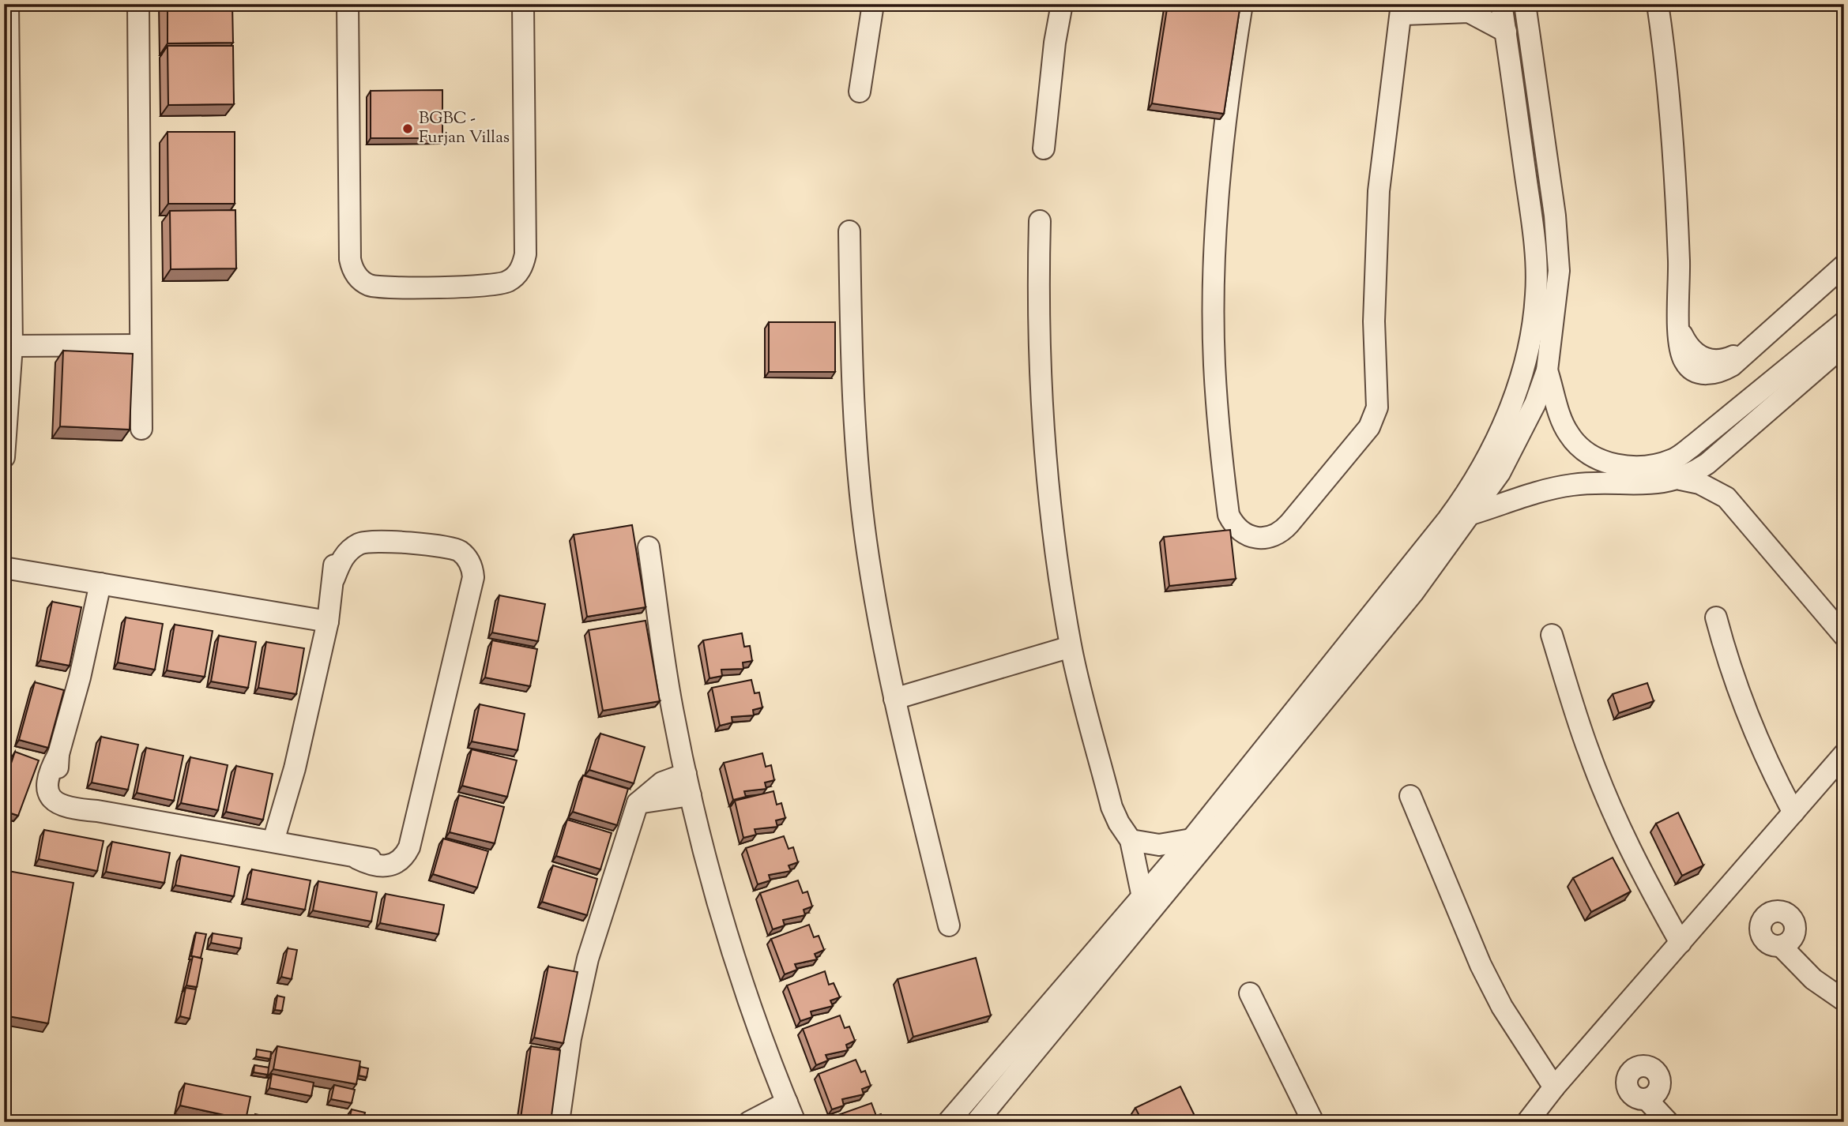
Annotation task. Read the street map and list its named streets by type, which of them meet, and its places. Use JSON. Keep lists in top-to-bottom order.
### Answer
{
  "places": ["BGBC - Furjan Villas"]
}
